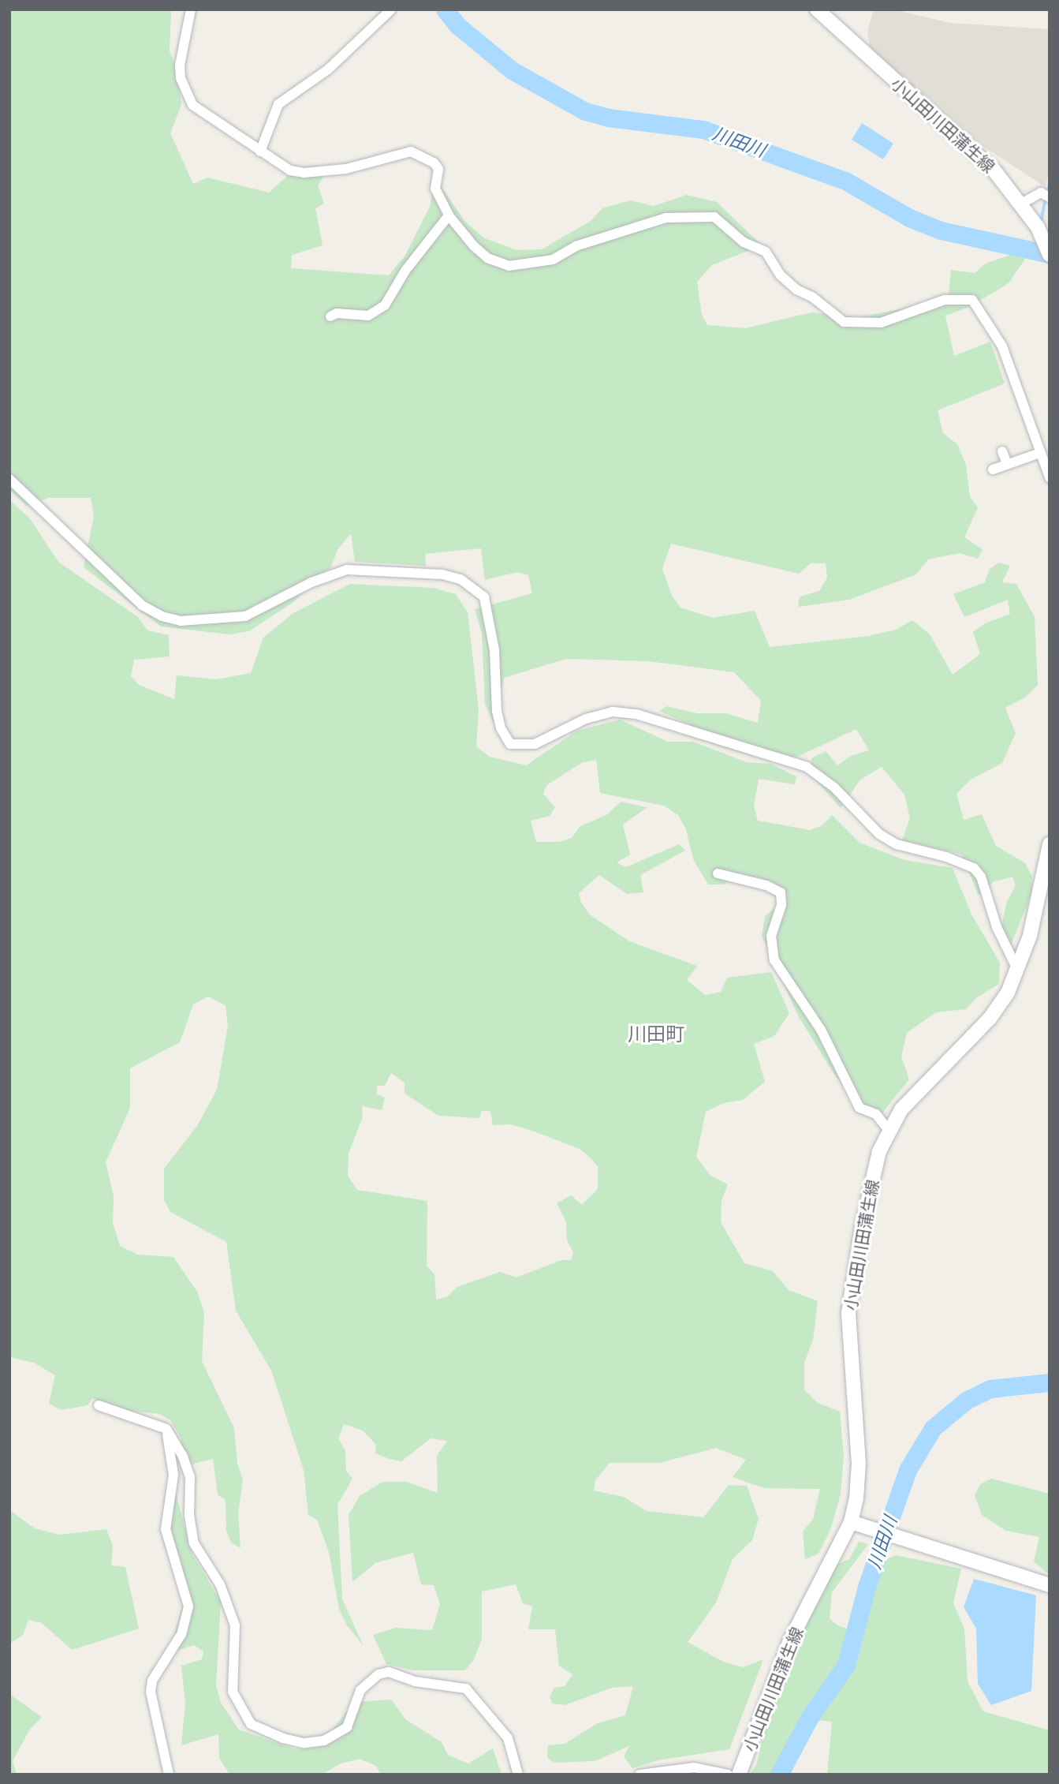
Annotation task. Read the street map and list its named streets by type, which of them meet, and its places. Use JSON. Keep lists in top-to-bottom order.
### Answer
{
  "streets": {
    "main road": ["小山田川田蒲生線"]
  },
  "districts": ["川田町"],
  "water": ["川田川"]
}
